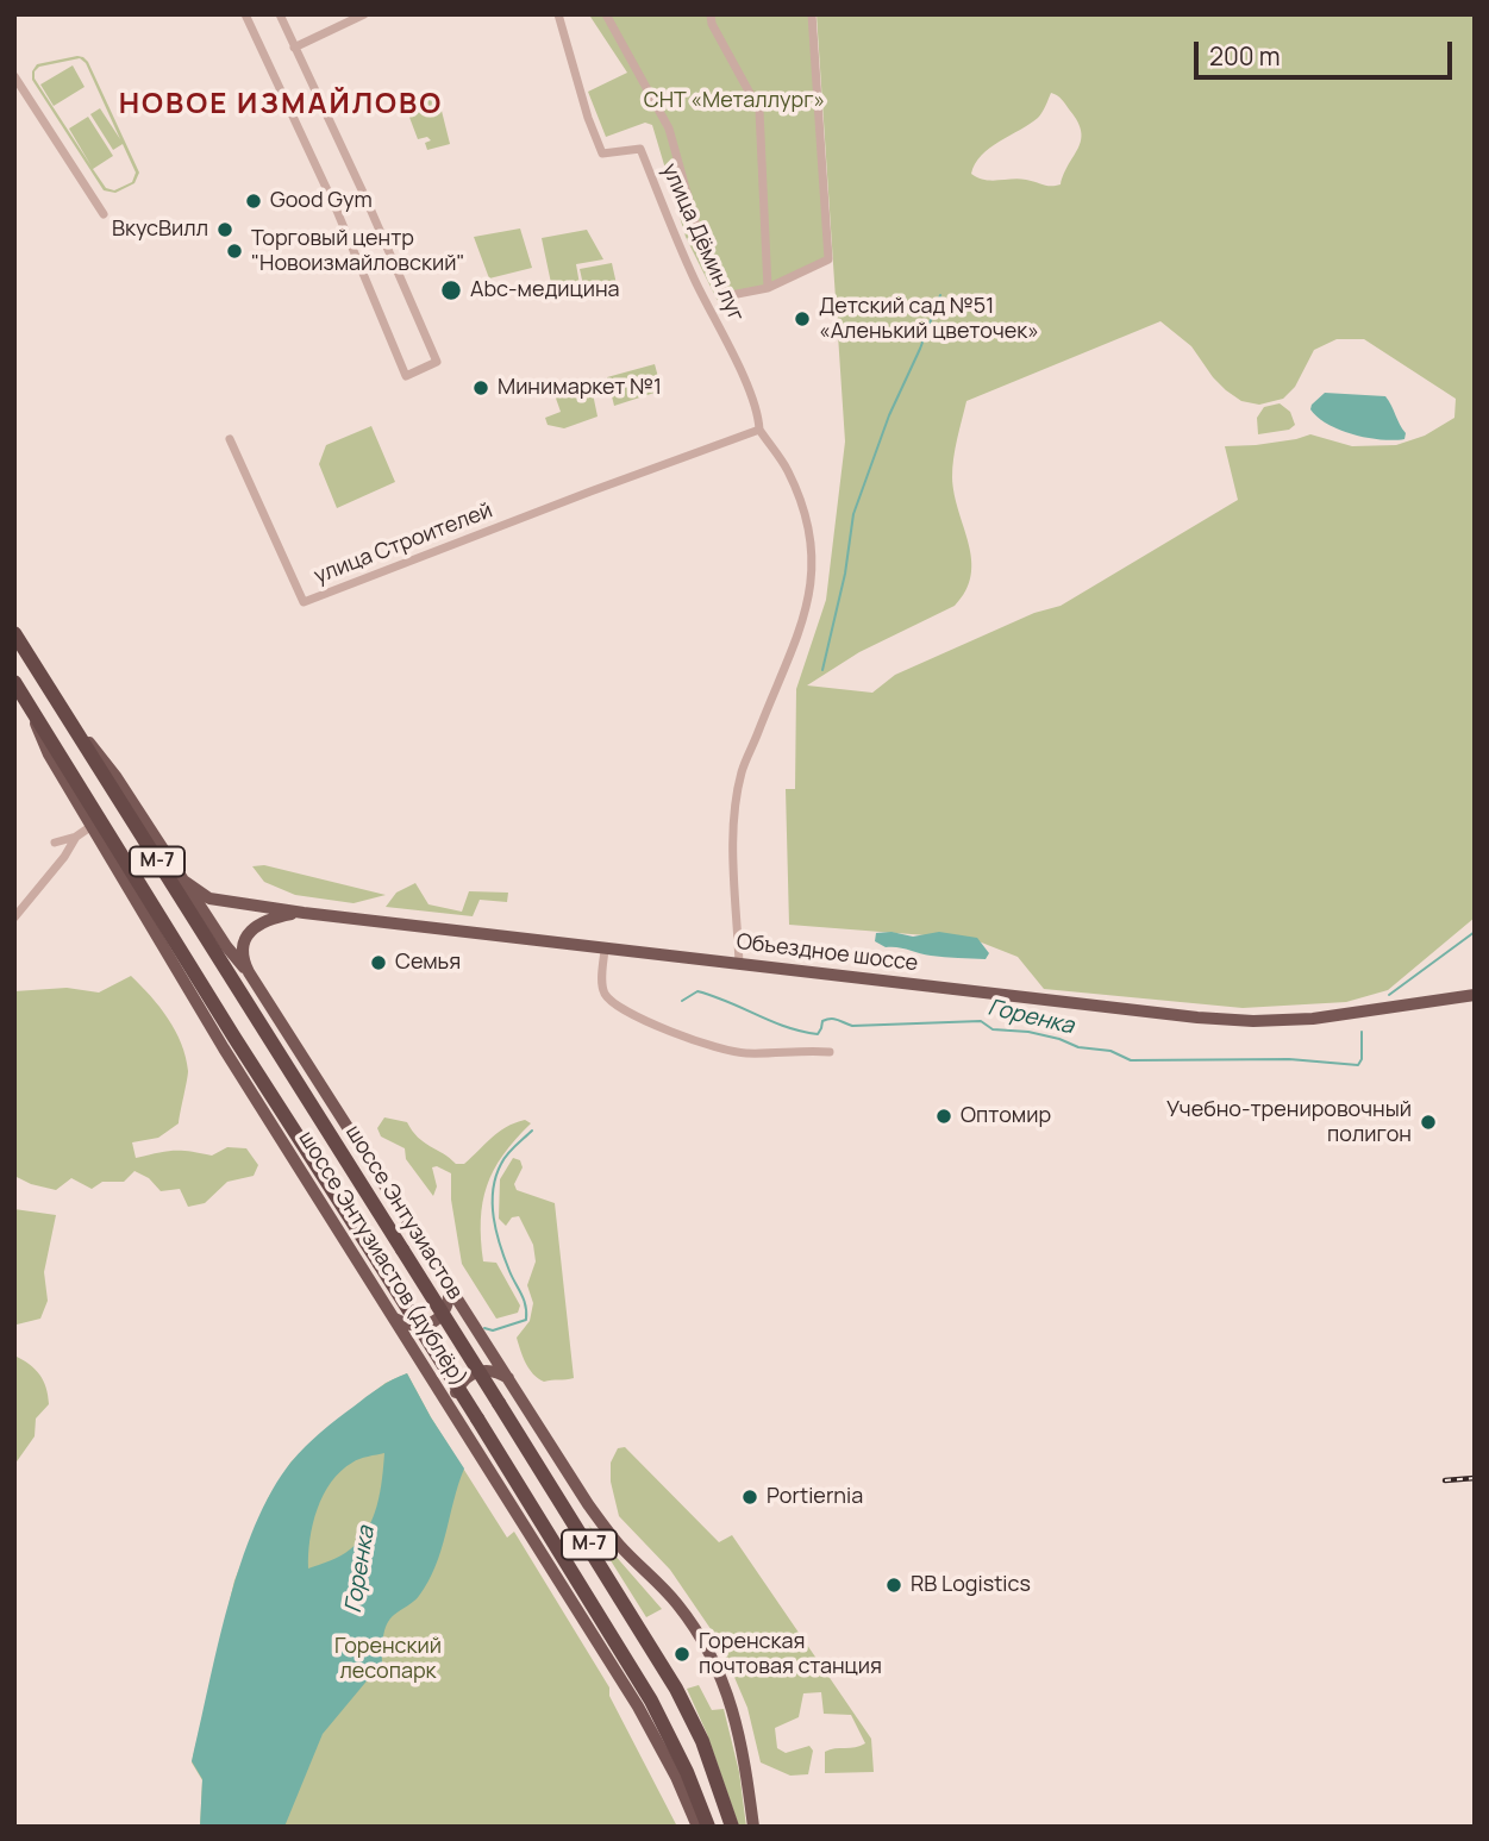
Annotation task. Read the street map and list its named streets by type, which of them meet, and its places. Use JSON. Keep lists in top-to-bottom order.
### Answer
{
  "streets": {
    "highway": ["М-7", "шоссе Энтузиастов"],
    "main road": ["Объездное шоссе", "шоссе Энтузиастов (дублёр)"],
    "street": ["улица Дёмин луг", "улица Строителей"]
  },
  "crossings": [
    ["улица Дёмин луг", "улица Строителей"],
    ["М-7", "шоссе Энтузиастов (дублёр)"]
  ],
  "districts": ["НОВОЕ ИЗМАЙЛОВО"],
  "water": ["Горенка"],
  "parks": ["СНТ «Металлург»", "Горенский лесопарк"],
  "places": [
    "Good Gym",
    "ВкусВилл",
    "Торговый центр \"Новоизмайловский\"",
    "Abc-медицина",
    "Детский сад №51 «Аленький цветочек»",
    "Минимаркет №1",
    "Семья",
    "Оптомир",
    "Учебно-тренировочный полигон",
    "Portiernia",
    "RB Logistics",
    "Горенская почтовая станция"
  ],
  "scale_bar": "200 m"
}
